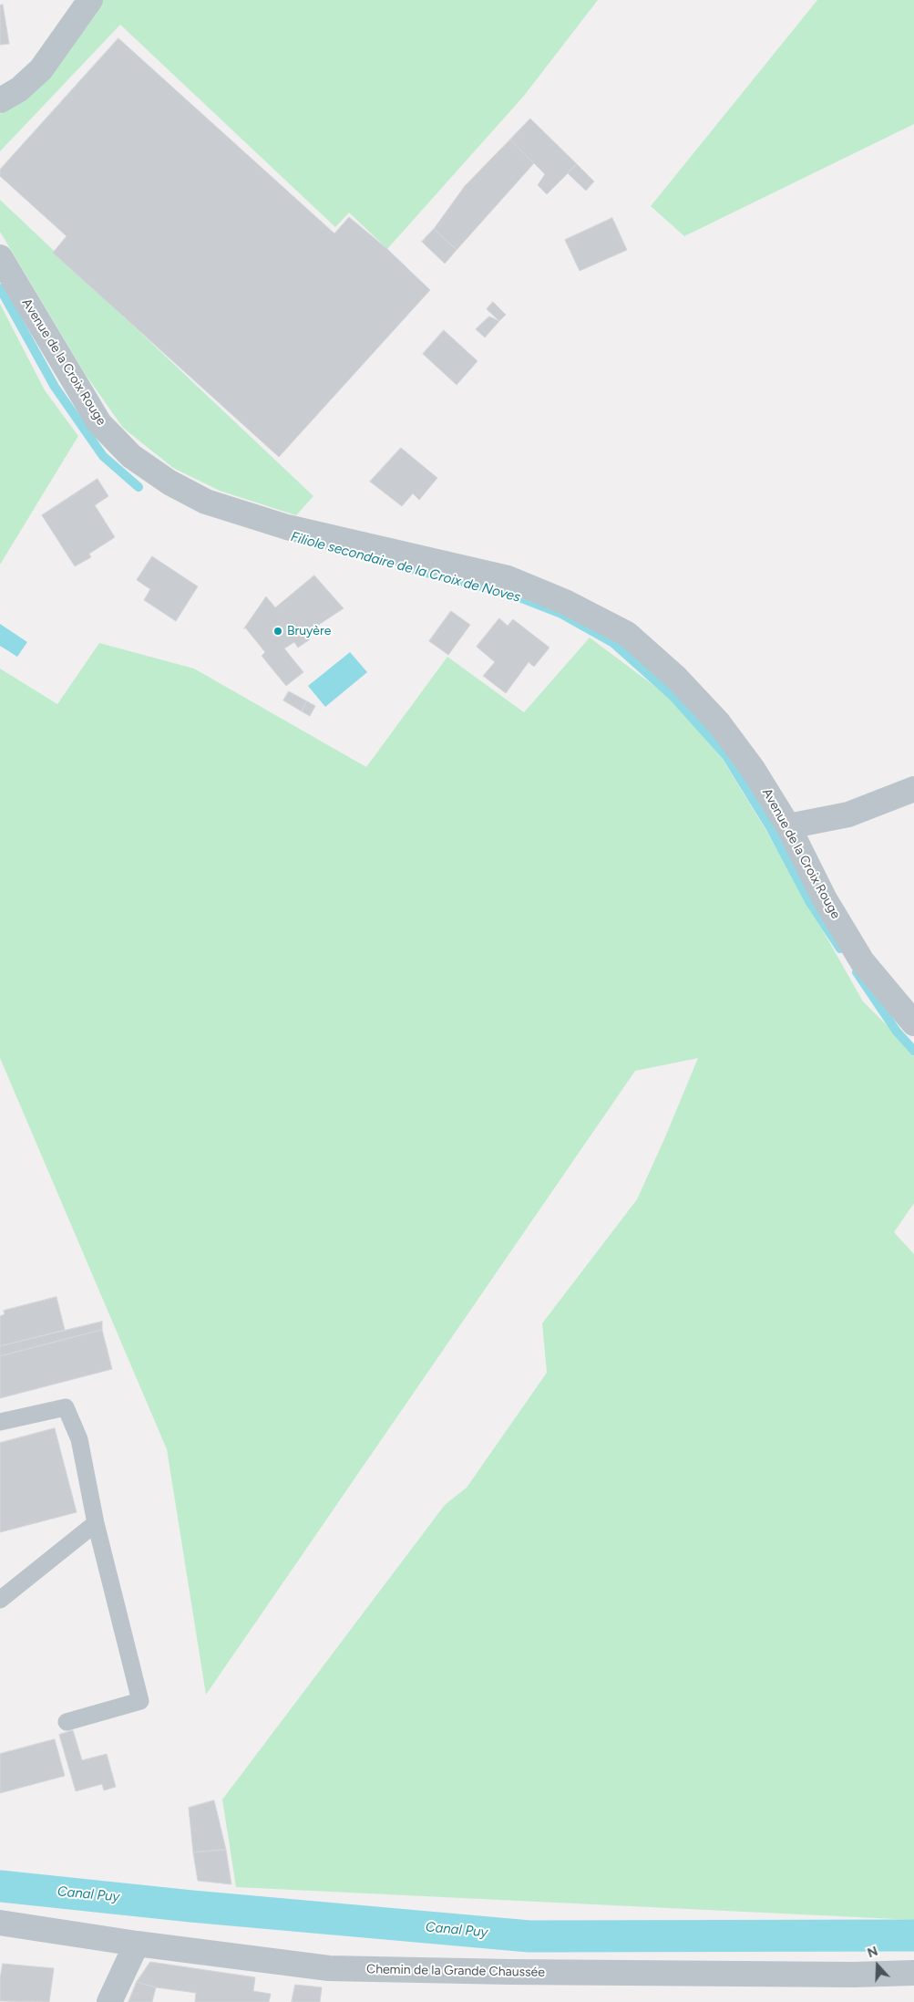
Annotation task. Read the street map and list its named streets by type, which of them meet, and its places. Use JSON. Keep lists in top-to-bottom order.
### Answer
{
  "streets": {
    "street": ["Avenue de la Croix Rouge", "Chemin de la Grande Chaussée"]
  },
  "water": ["Filiole secondaire de la Croix de Noves", "Canal Puy"],
  "places": ["Bruyère"],
  "north": "top"
}
